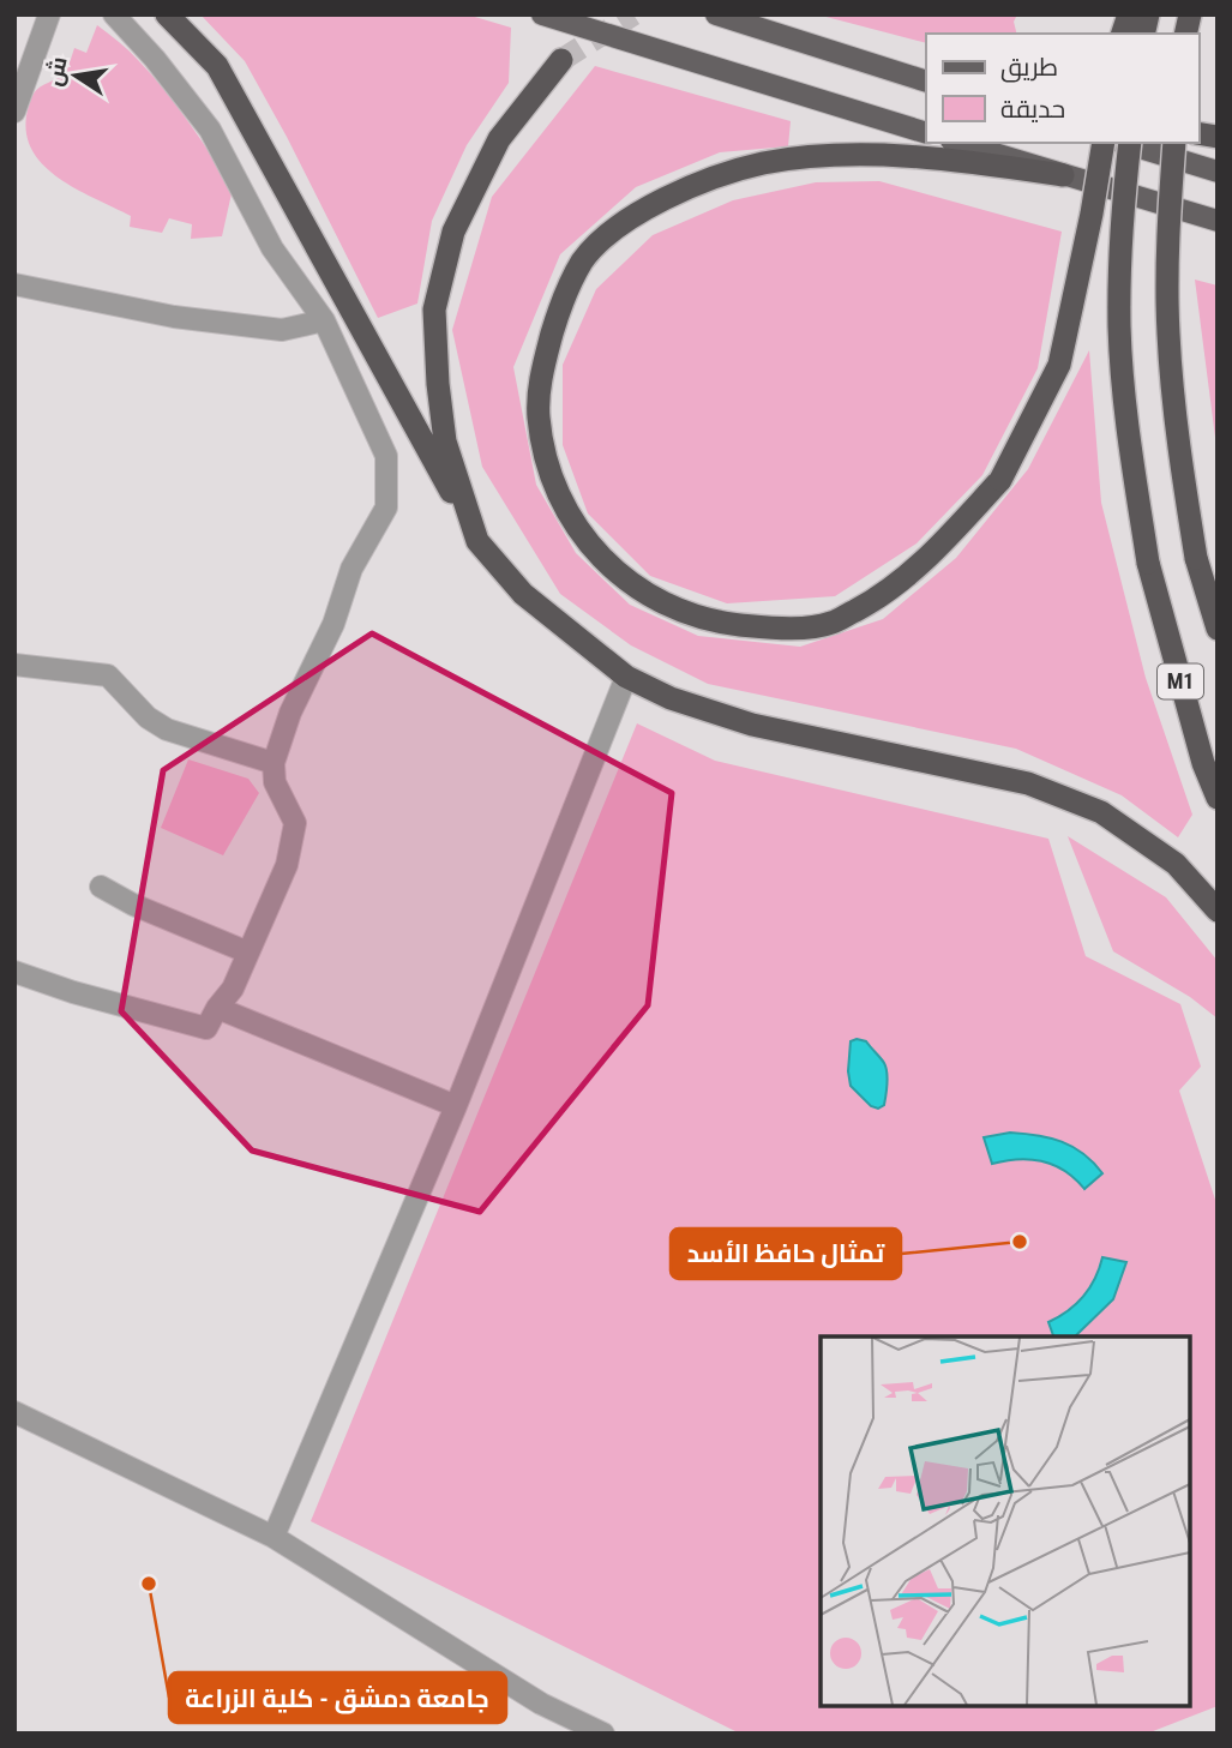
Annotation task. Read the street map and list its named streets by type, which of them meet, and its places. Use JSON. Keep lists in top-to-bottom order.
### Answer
{
  "streets": {
    "highway": ["M1"]
  },
  "places": ["تمثال حافظ الأسد", "جامعة دمشق - كلية الزراعة"],
  "legend": ["طريق", "حديقة"],
  "north": "left"
}
